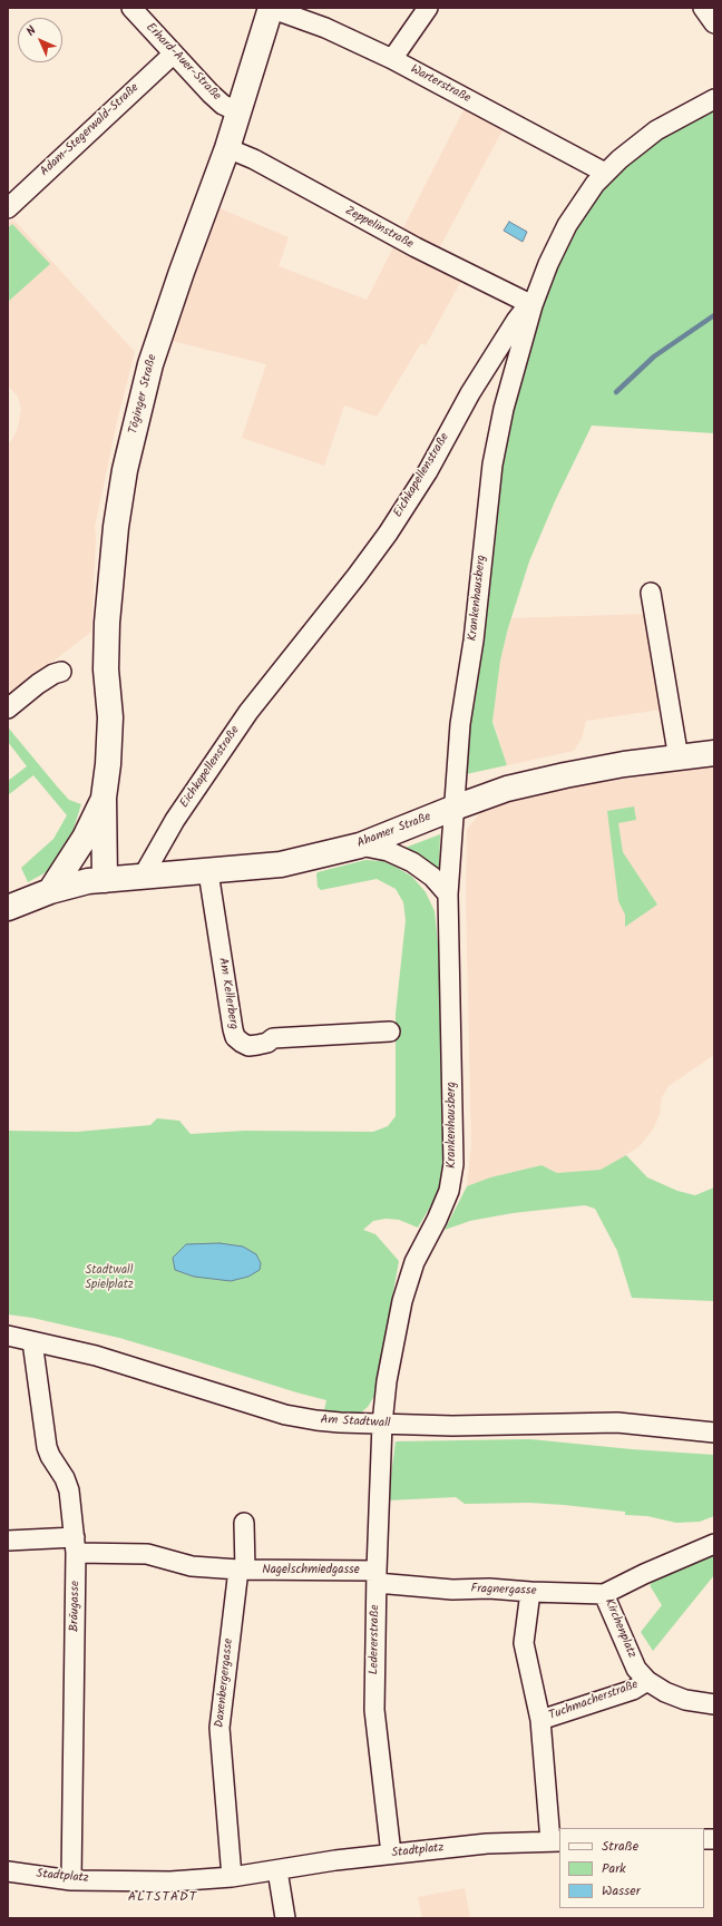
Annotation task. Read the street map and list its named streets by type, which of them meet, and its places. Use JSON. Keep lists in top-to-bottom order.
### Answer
{
  "streets": {
    "street": [
      "Erhard-Auer-Straße",
      "Warterstraße",
      "Adam-Stegerwald-Straße",
      "Zeppelinstraße",
      "Töginger Straße",
      "Eichkapellenstraße",
      "Krankenhausberg",
      "Ahamer Straße",
      "Am Kellerberg",
      "Am Stadtwall",
      "Nagelschmiedgasse",
      "Fragnergasse",
      "Bräugasse",
      "Kirchenplatz",
      "Ledererstraße",
      "Daxenbergergasse",
      "Tuchmacherstraße",
      "Stadtplatz"
    ]
  },
  "crossings": [
    ["Erhard-Auer-Straße", "Adam-Stegerwald-Straße"],
    ["Erhard-Auer-Straße", "Töginger Straße"],
    ["Warterstraße", "Töginger Straße"],
    ["Warterstraße", "Eichkapellenstraße"],
    ["Zeppelinstraße", "Töginger Straße"],
    ["Zeppelinstraße", "Eichkapellenstraße"],
    ["Zeppelinstraße", "Krankenhausberg"],
    ["Töginger Straße", "Ahamer Straße"],
    ["Eichkapellenstraße", "Krankenhausberg"],
    ["Eichkapellenstraße", "Ahamer Straße"],
    ["Krankenhausberg", "Ahamer Straße"],
    ["Krankenhausberg", "Am Stadtwall"],
    ["Krankenhausberg", "Ledererstraße"],
    ["Ahamer Straße", "Am Kellerberg"],
    ["Am Stadtwall", "Bräugasse"],
    ["Am Stadtwall", "Ledererstraße"],
    ["Nagelschmiedgasse", "Fragnergasse"],
    ["Nagelschmiedgasse", "Bräugasse"],
    ["Nagelschmiedgasse", "Ledererstraße"],
    ["Nagelschmiedgasse", "Daxenbergergasse"],
    ["Fragnergasse", "Kirchenplatz"],
    ["Fragnergasse", "Ledererstraße"],
    ["Fragnergasse", "Tuchmacherstraße"],
    ["Bräugasse", "Stadtplatz"],
    ["Kirchenplatz", "Tuchmacherstraße"],
    ["Ledererstraße", "Stadtplatz"],
    ["Daxenbergergasse", "Stadtplatz"],
    ["Tuchmacherstraße", "Stadtplatz"]
  ],
  "districts": ["ALTSTADT"],
  "parks": ["Stadtwall Spielplatz"],
  "legend": ["Straße", "Park", "Wasser"],
  "north": "top left"
}
